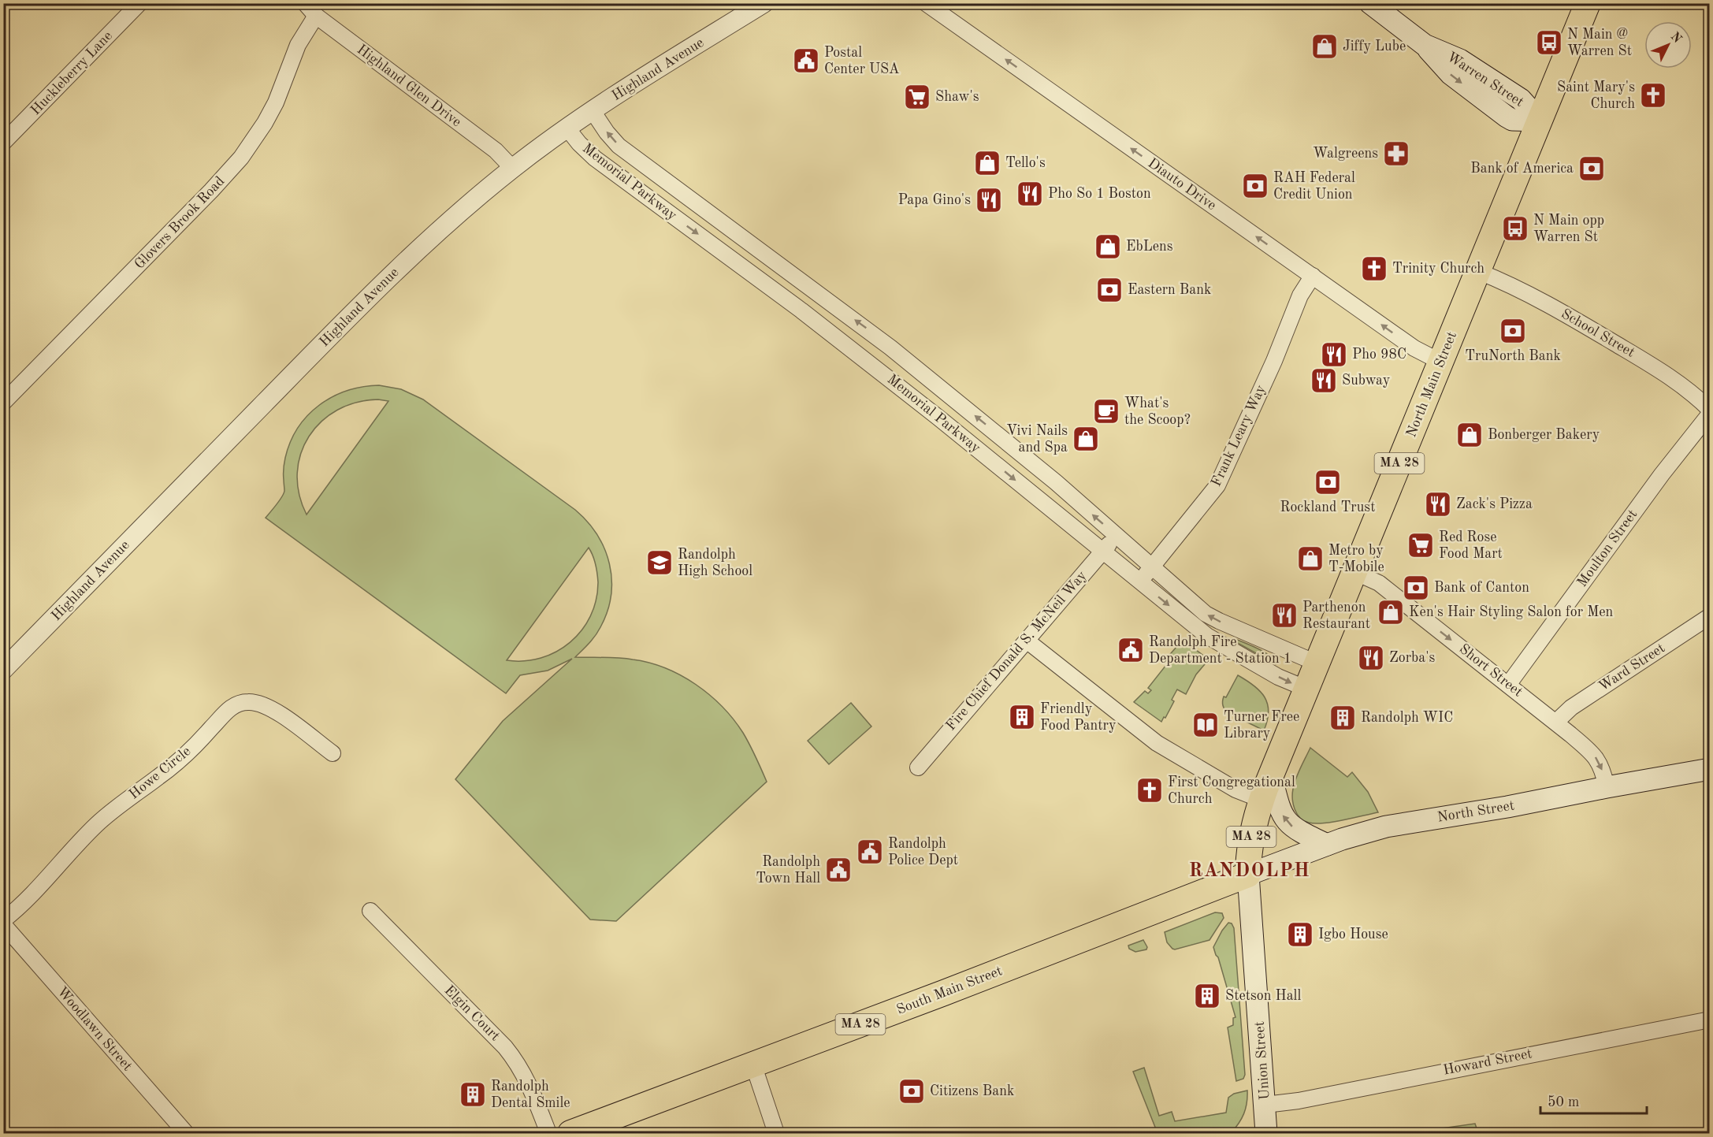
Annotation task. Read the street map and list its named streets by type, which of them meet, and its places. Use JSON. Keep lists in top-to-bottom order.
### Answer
{
  "streets": {
    "main road": [
      "Warren Street",
      "North Main Street",
      "MA 28",
      "North Street",
      "South Main Street",
      "Union Street"
    ],
    "street": [
      "Highland Avenue",
      "Huckleberry Lane",
      "Highland Glen Drive",
      "Memorial Parkway",
      "Diauto Drive",
      "Glovers Brook Road",
      "School Street",
      "Frank Leary Way",
      "Moulton Street",
      "Fire Chief Donald S. McNeil Way",
      "Ward Street",
      "Short Street",
      "Howe Circle",
      "Elgin Court",
      "Woodlawn Street",
      "Howard Street"
    ]
  },
  "crossings": [
    ["Highland Avenue", "Highland Glen Drive"],
    ["Highland Avenue", "Memorial Parkway"],
    ["Warren Street", "North Main Street"],
    ["Highland Glen Drive", "Glovers Brook Road"],
    ["Memorial Parkway", "North Main Street"],
    ["Memorial Parkway", "Frank Leary Way"],
    ["Memorial Parkway", "Fire Chief Donald S. McNeil Way"],
    ["Diauto Drive", "North Main Street"],
    ["Diauto Drive", "Frank Leary Way"],
    ["School Street", "North Main Street"],
    ["North Main Street", "Short Street"],
    ["North Main Street", "North Street"],
    ["North Main Street", "South Main Street"],
    ["North Main Street", "Union Street"],
    ["Moulton Street", "Short Street"],
    ["Ward Street", "Short Street"],
    ["Short Street", "North Street"],
    ["Howe Circle", "Woodlawn Street"],
    ["North Street", "South Main Street"],
    ["North Street", "Union Street"],
    ["South Main Street", "Union Street"],
    ["Union Street", "Howard Street"]
  ],
  "one_way": ["Diauto Drive", "Short Street"],
  "districts": ["RANDOLPH"],
  "places": {
    "bus stop": ["N Main @ Warren St", "N Main opp Warren St"],
    "shop": [
      "Jiffy Lube",
      "Tello's",
      "EbLens",
      "Bonberger Bakery",
      "Vivi Nails and Spa",
      "Metro by T-Mobile",
      "Ken's Hair Styling Salon for Men"
    ],
    "public building": [
      "Postal Center USA",
      "Randolph Fire Department - Station 1",
      "Randolph Police Dept",
      "Randolph Town Hall"
    ],
    "church": ["Saint Mary's Church", "Trinity Church", "First Congregational Church"],
    "supermarket": ["Shaw's", "Red Rose Food Mart"],
    "pharmacy": ["Walgreens"],
    "bank": [
      "Bank of America",
      "RAH Federal Credit Union",
      "Eastern Bank",
      "TruNorth Bank",
      "Rockland Trust",
      "Bank of Canton",
      "Citizens Bank"
    ],
    "restaurant": [
      "Pho So 1 Boston",
      "Papa Gino's",
      "Pho 98C",
      "Subway",
      "Zack's Pizza",
      "Parthenon Restaurant",
      "Zorba's"
    ],
    "cafe": ["What's the Scoop?"],
    "school or university": ["Randolph High School"],
    "building": [
      "Friendly Food Pantry",
      "Randolph WIC",
      "Igbo House",
      "Stetson Hall",
      "Randolph Dental Smile"
    ],
    "library": ["Turner Free Library"]
  },
  "scale_bar": "50 m",
  "north": "top right"
}
